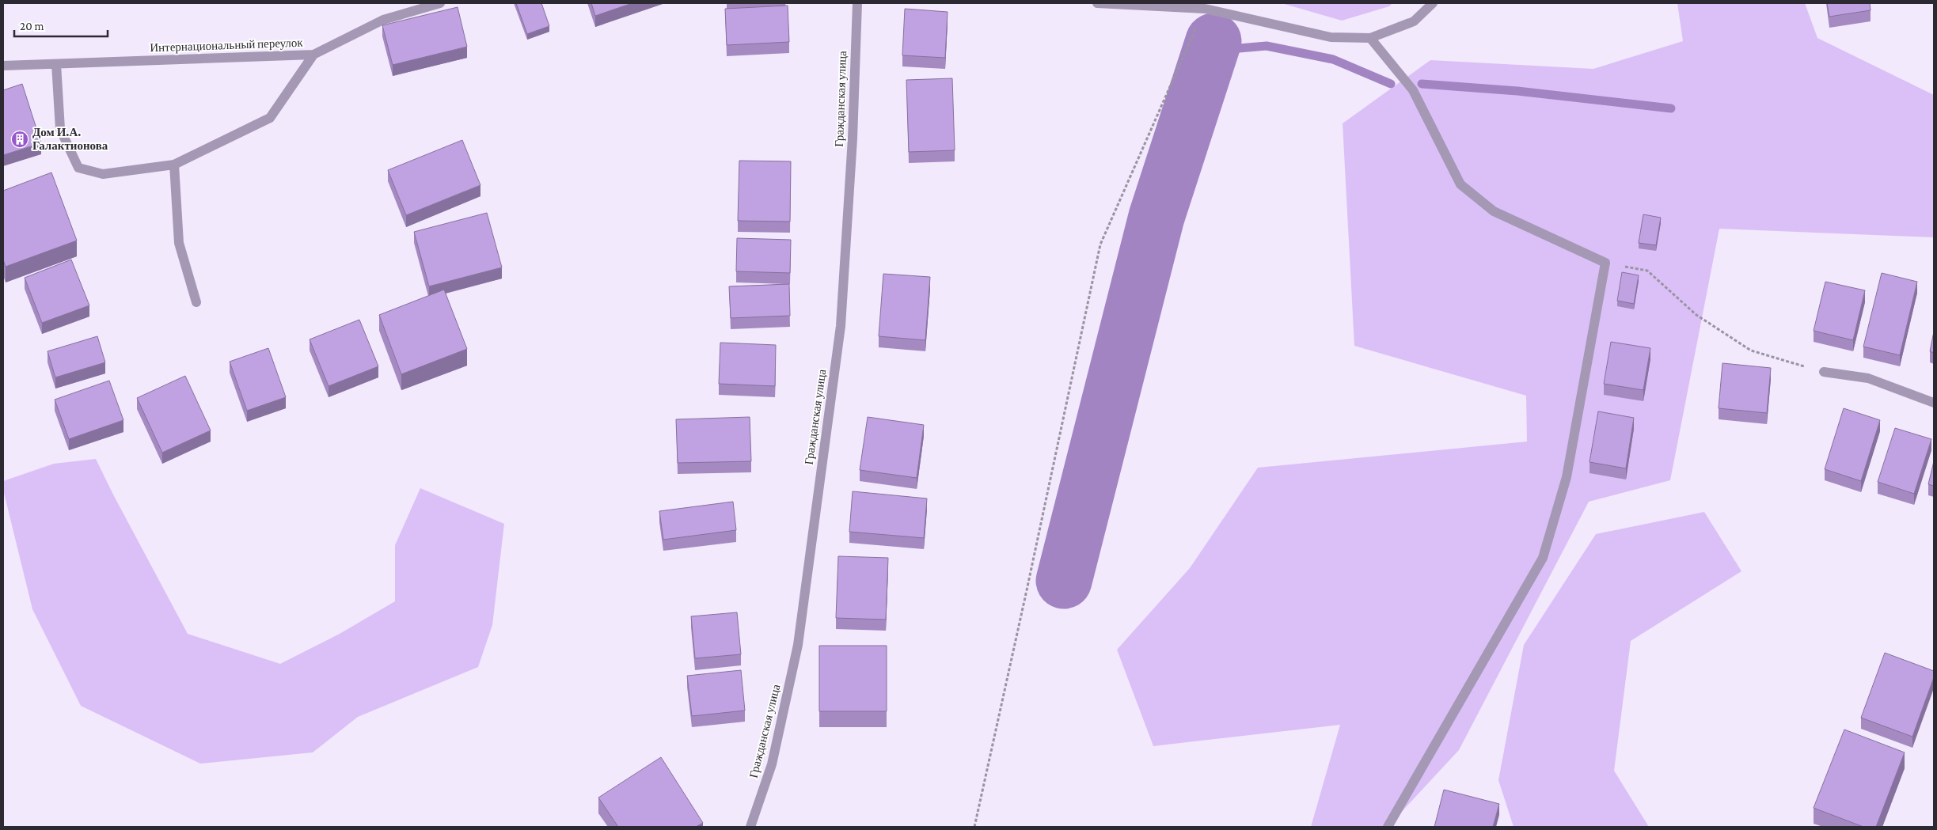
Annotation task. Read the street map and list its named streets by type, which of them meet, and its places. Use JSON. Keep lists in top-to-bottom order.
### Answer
{
  "streets": {
    "street": ["Интернациональный переулок", "Гражданская улица"]
  },
  "places": {
    "building": ["Дом И.А. Галактионова"]
  },
  "scale_bar": "20 m"
}
